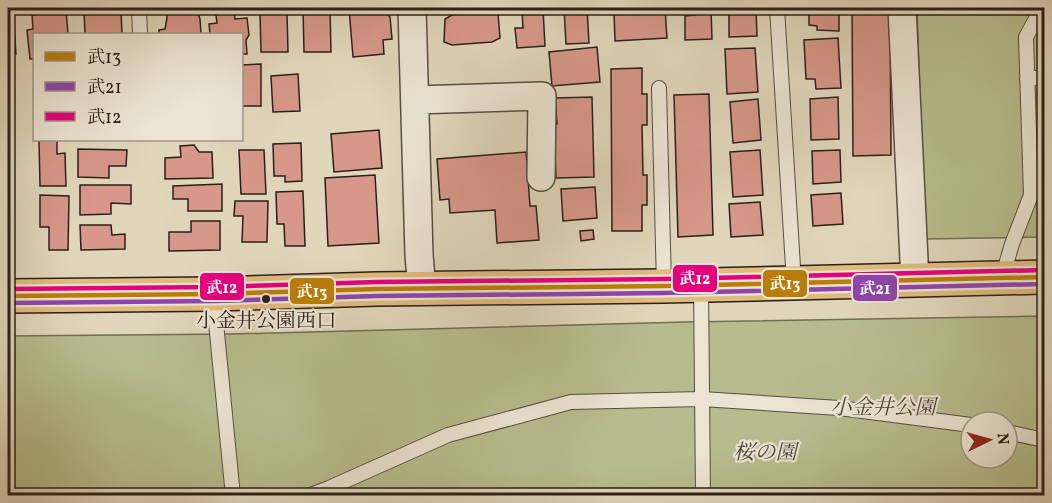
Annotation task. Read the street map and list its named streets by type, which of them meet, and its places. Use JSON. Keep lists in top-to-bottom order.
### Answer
{
  "parks": ["小金井公園", "桜の園"],
  "places": ["小金井公園西口"],
  "lines": ["transit line 武12", "transit line 武13", "transit line 武21"],
  "legend": ["武13", "武21", "武12"],
  "north": "right"
}
